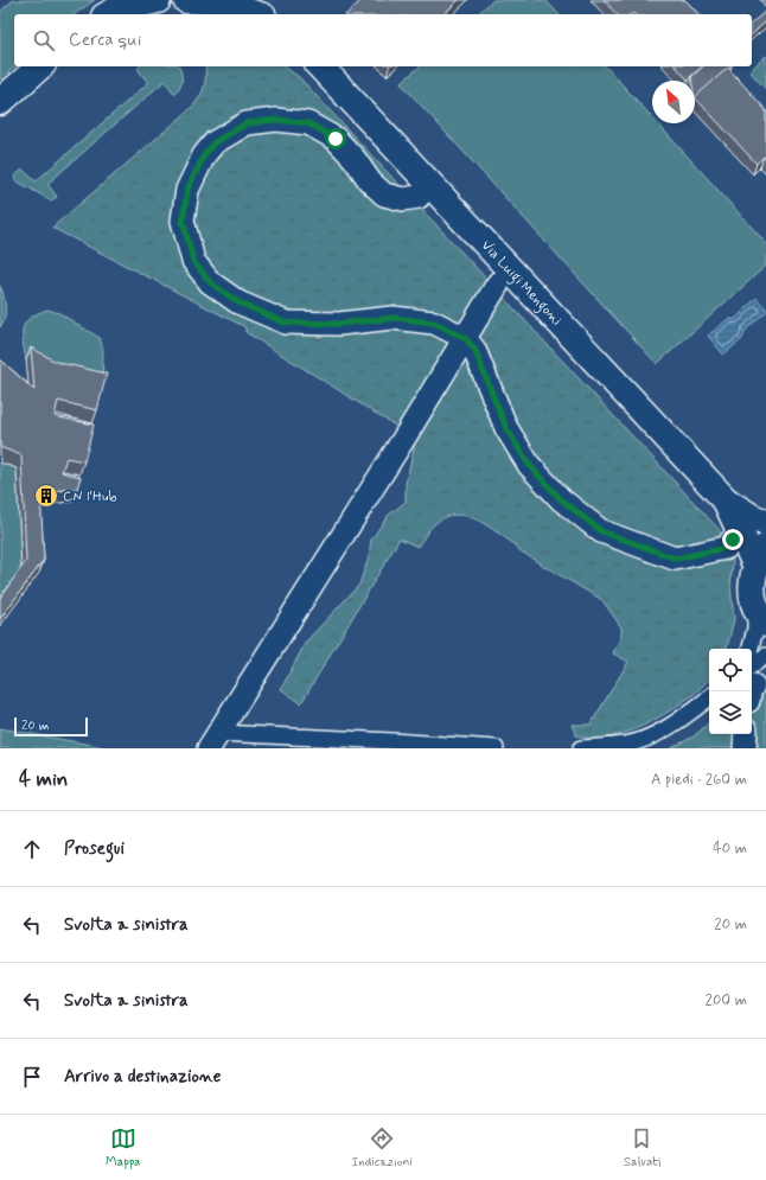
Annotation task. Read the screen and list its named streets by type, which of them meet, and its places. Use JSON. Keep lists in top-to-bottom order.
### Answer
{
  "streets": {
    "street": ["Via Luigi Mengoni"]
  },
  "places": {
    "building": ["CN l'Hub"]
  },
  "scale_bar": "20 m",
  "north": "top left",
  "page": {
    "search": "Cerca qui",
    "scale": "20 m",
    "heading": ["4 min", "A piedi · 260 m"],
    "list": [
      ["Prosegui", "40 m"],
      ["Svolta a sinistra", "20 m"],
      ["Svolta a sinistra", "200 m"],
      "Arrivo a destinazione"
    ],
    "nav": ["Mappa", "Indicazioni", "Salvati"]
  }
}
